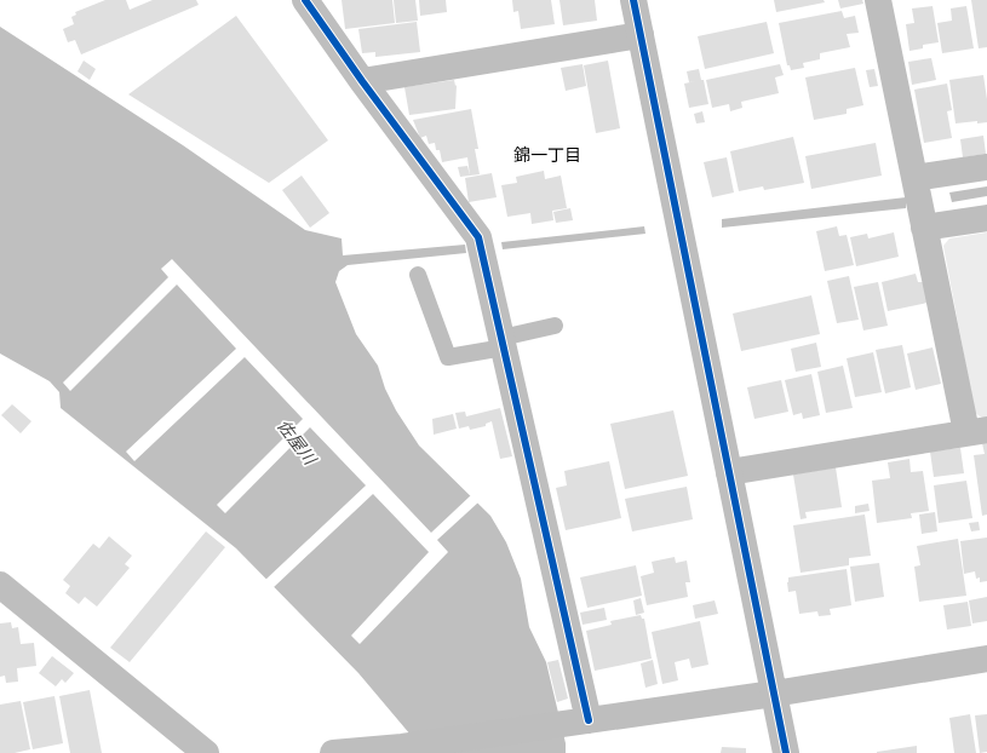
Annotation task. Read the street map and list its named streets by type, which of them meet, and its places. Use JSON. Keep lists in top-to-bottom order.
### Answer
{
  "districts": ["錦一丁目"],
  "water": ["佐屋川"]
}
